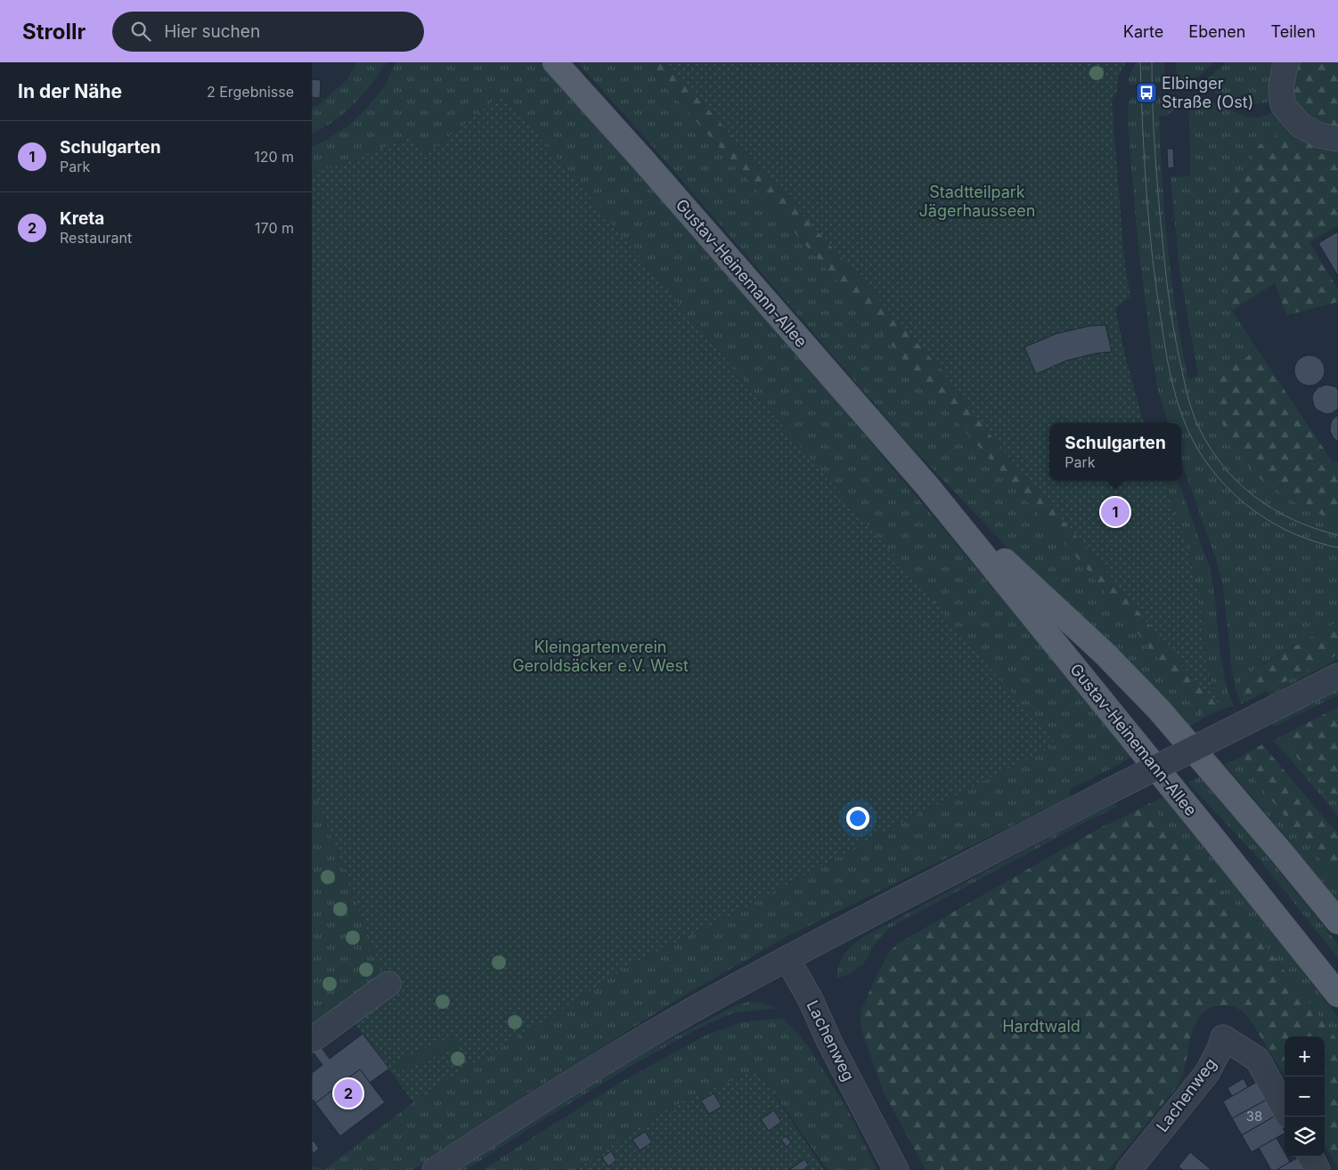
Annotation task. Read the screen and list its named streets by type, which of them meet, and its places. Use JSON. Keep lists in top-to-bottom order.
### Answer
{
  "streets": {
    "main road": ["Gustav-Heinemann-Allee"],
    "street": ["Lachenweg"]
  },
  "parks": ["Stadtteilpark Jägerhausseen", "Kleingartenverein Geroldsäcker e.V. West", "Hardtwald"],
  "places": {
    "bus stop": ["Elbinger Straße (Ost)"]
  },
  "house_numbers": ["38"],
  "page": {
    "header": "Strollr",
    "search": "Hier suchen",
    "nav": ["Karte", "Ebenen", "Teilen"],
    "heading": ["In der Nähe", "2 Ergebnisse"],
    "list": [
      {
        "mark": "1",
        "name": "Schulgarten",
        "note": "Park",
        "value": "120 m"
      },
      {
        "mark": "2",
        "name": "Kreta",
        "note": "Restaurant",
        "value": "170 m"
      }
    ],
    "popup": ["Schulgarten", "Park"],
    "pins": ["1", "2"],
    "map_buttons": ["+", "−"]
  }
}
